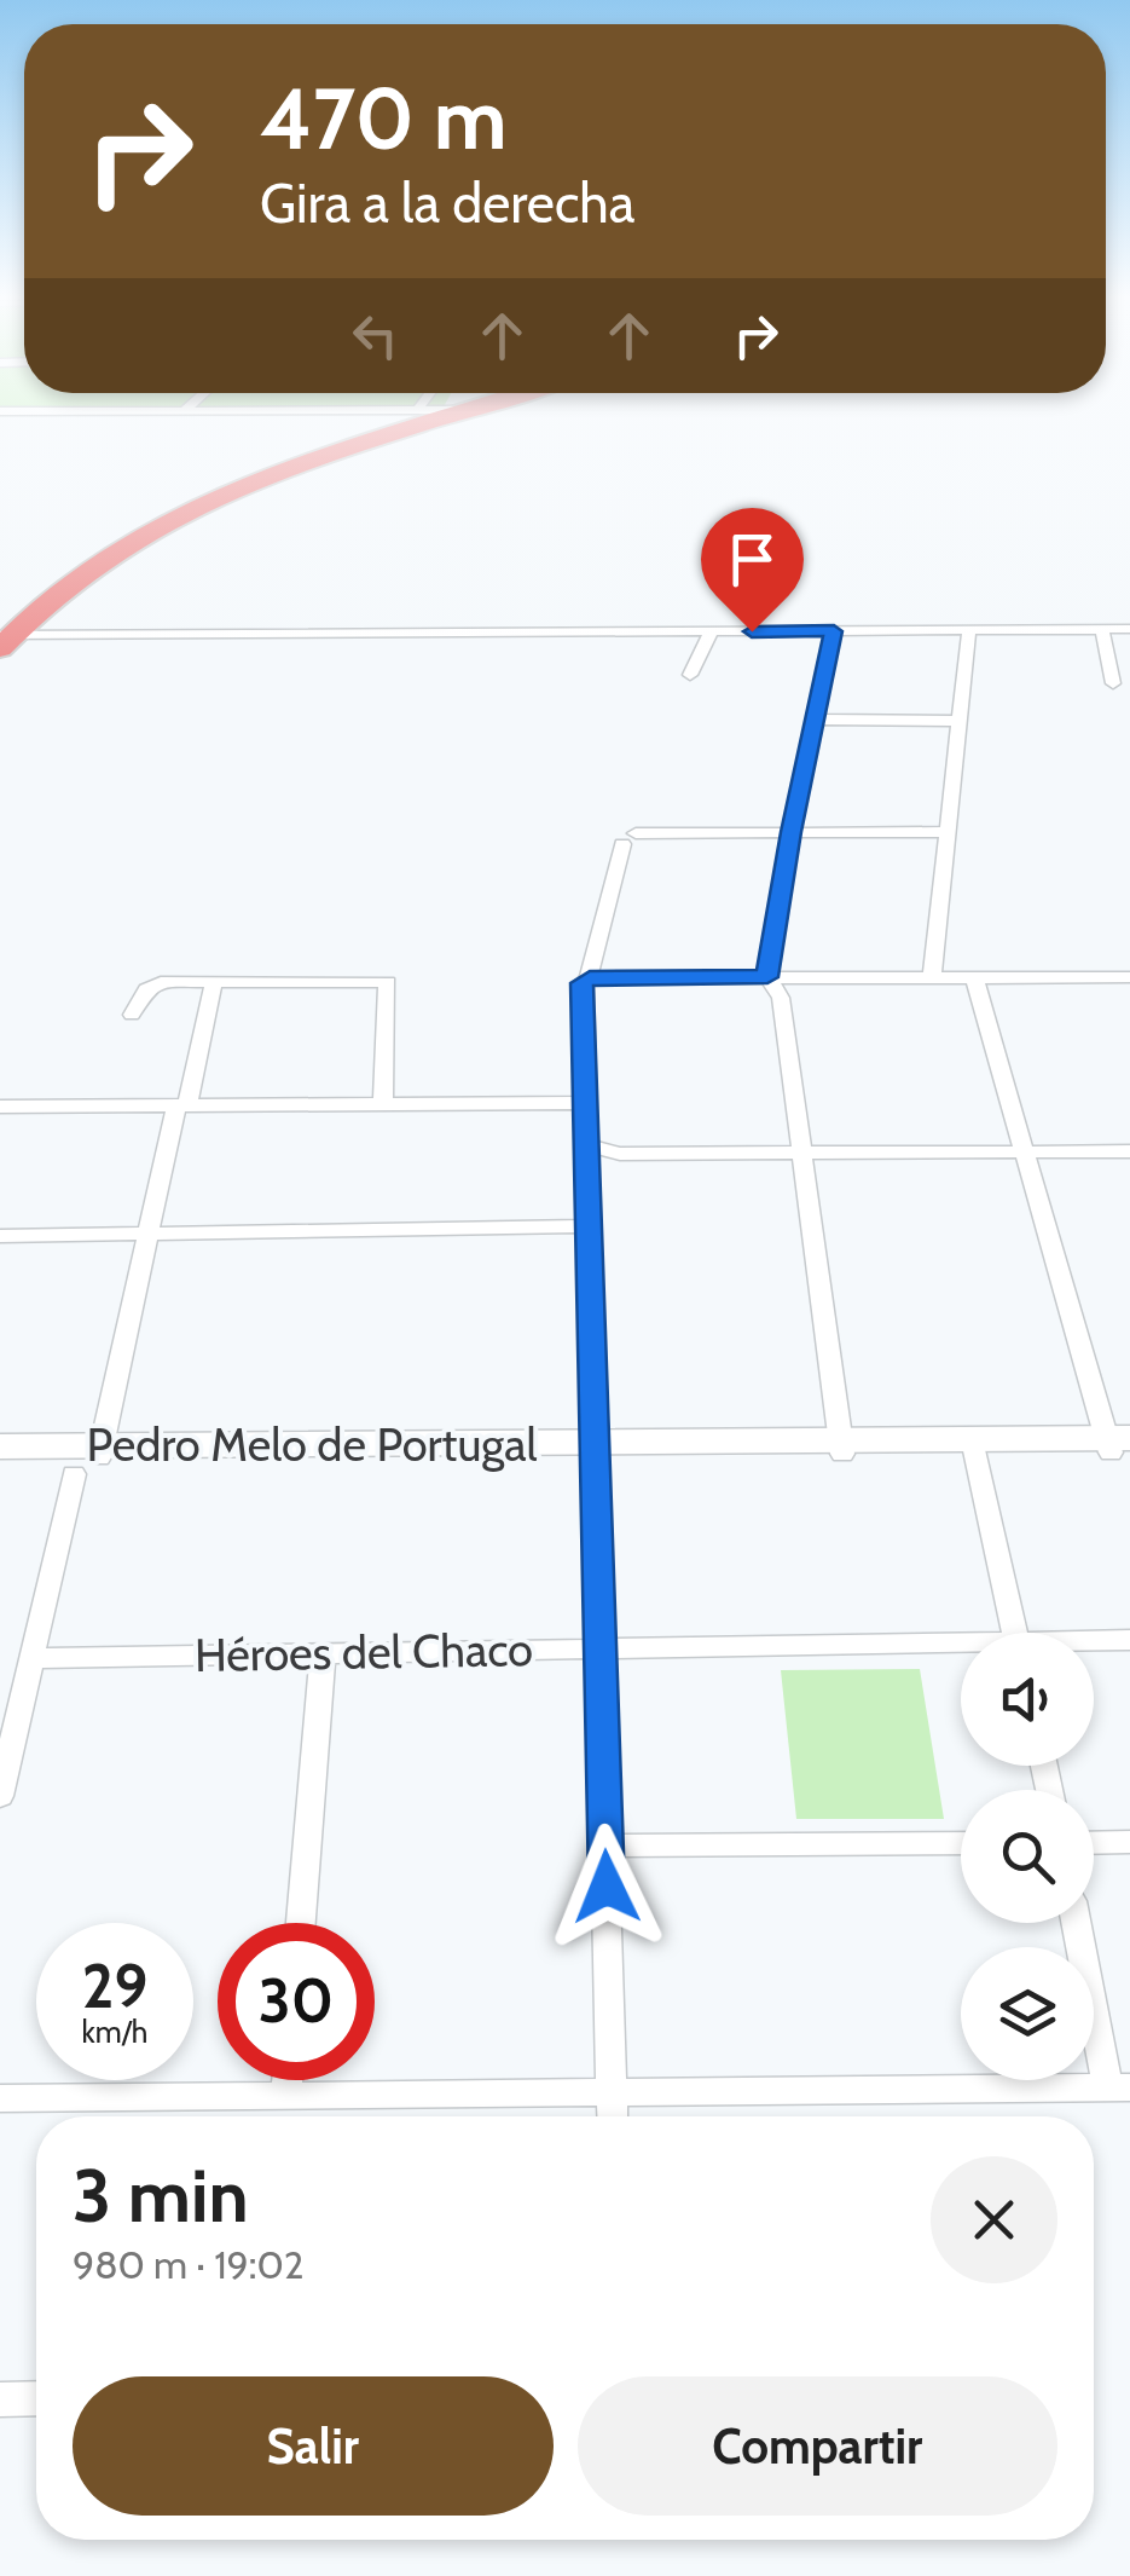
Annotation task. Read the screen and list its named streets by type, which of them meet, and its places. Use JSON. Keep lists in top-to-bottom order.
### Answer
{
  "streets": {
    "street": ["Pedro Melo de Portugal", "Héroes del Chaco"]
  },
  "page": {
    "turn": ["470 m", "Gira a la derecha"],
    "speed": "29 km/h",
    "limit": "30",
    "heading": ["3 min", "980 m · 19:02"],
    "buttons": ["Salir", "Compartir"]
  }
}
